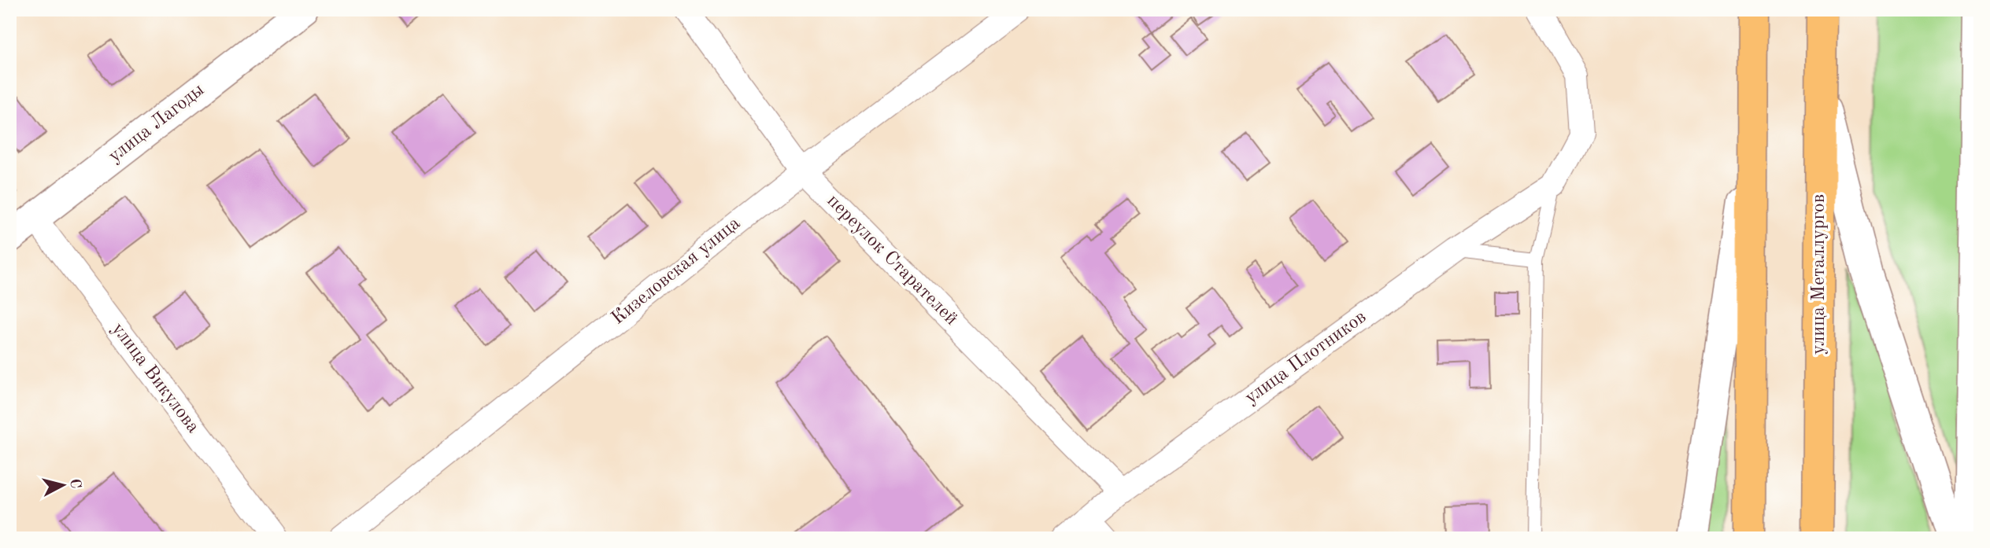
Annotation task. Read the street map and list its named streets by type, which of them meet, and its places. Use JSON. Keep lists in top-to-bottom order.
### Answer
{
  "streets": {
    "main road": ["улица Металлургов"],
    "street": [
      "улица Лагоды",
      "переулок Старателей",
      "Кизеловская улица",
      "улица Плотников",
      "улица Викулова"
    ]
  },
  "crossings": [
    ["улица Лагоды", "улица Викулова"],
    ["переулок Старателей", "Кизеловская улица"],
    ["переулок Старателей", "улица Плотников"]
  ],
  "north": "right"
}
